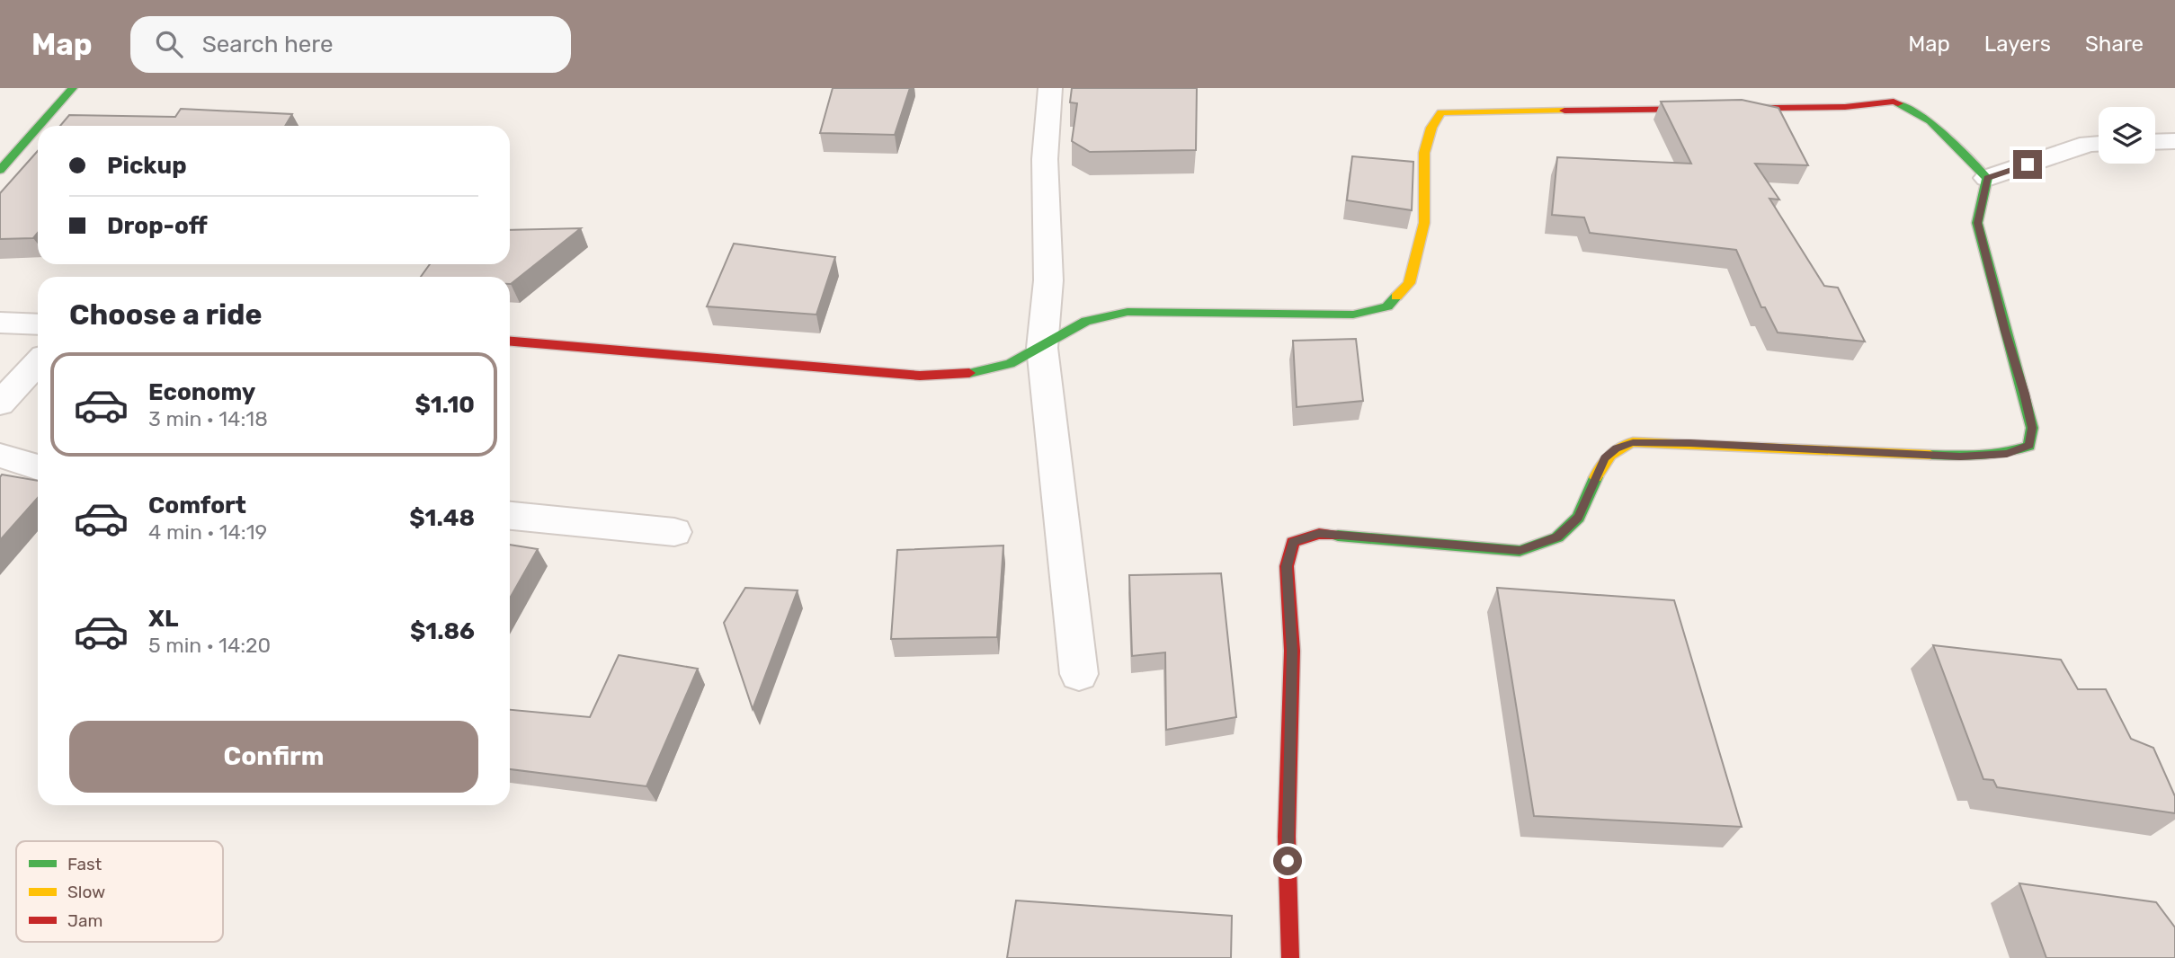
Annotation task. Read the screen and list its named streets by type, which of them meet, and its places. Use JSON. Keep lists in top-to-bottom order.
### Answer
{
  "legend": ["Fast", "Slow", "Jam"],
  "page": {
    "header": "Map",
    "search": "Search here",
    "nav": ["Map", "Layers", "Share"],
    "banner": ["Pickup", "Drop-off"],
    "heading": "Choose a ride",
    "list": [
      {
        "name": "Economy",
        "note": "3 min · 14:18",
        "value": "$1.10"
      },
      {
        "name": "Comfort",
        "note": "4 min · 14:19",
        "value": "$1.48"
      },
      {
        "name": "XL",
        "note": "5 min · 14:20",
        "value": "$1.86"
      }
    ],
    "buttons": "Confirm"
  }
}
